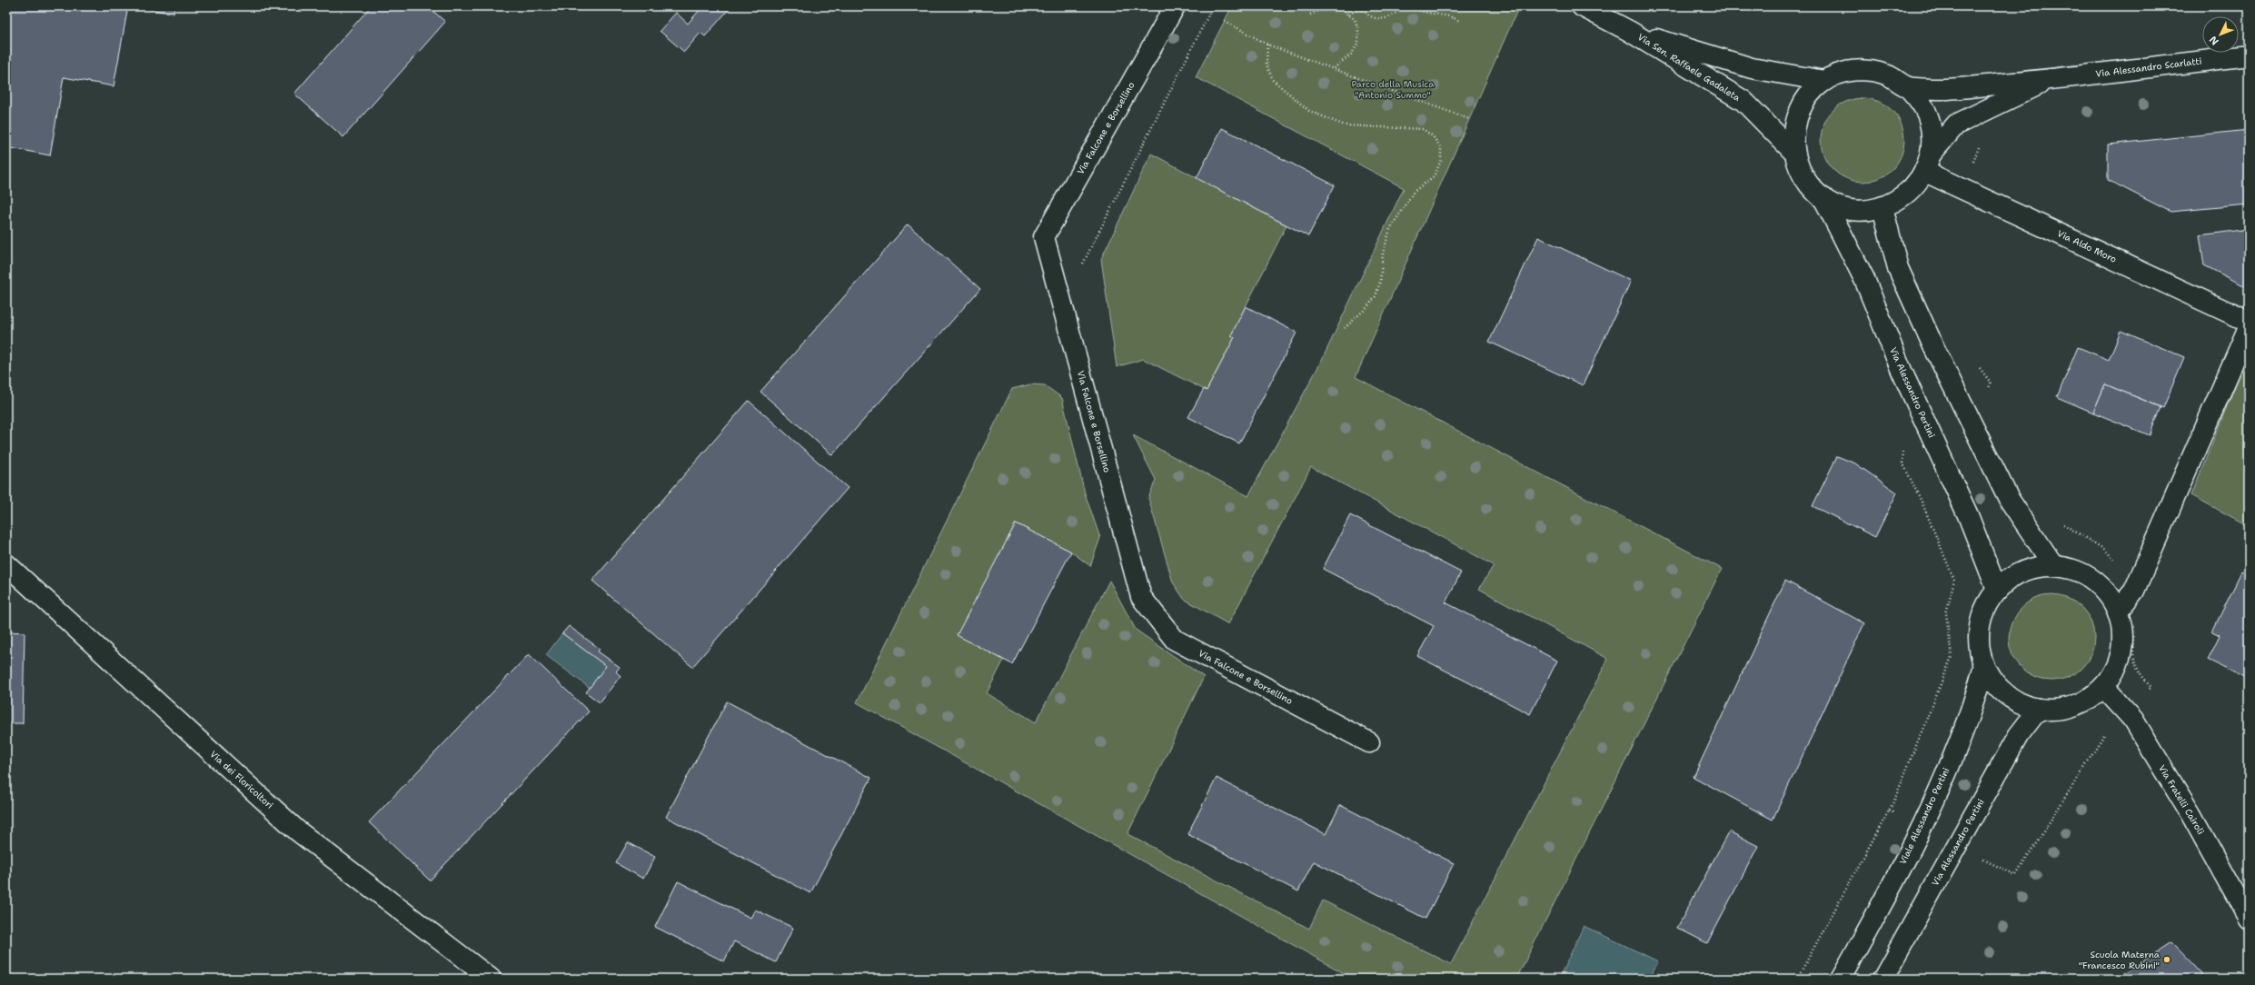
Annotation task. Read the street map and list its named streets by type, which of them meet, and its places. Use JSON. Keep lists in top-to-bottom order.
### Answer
{
  "streets": {
    "main road": [
      "Via Sen. Raffaele Gadaleta",
      "Via Alessandro Scarlatti",
      "Via Falcone e Borsellino",
      "Via Aldo Moro",
      "Via Alessandro Pertini",
      "Via dei Floricoltori",
      "Via Fratelli Cairoli",
      "Viale Alessandro Pertini"
    ]
  },
  "crossings": [
    ["Via Alessandro Scarlatti", "Via Aldo Moro"],
    ["Via Alessandro Scarlatti", "Via Alessandro Pertini"]
  ],
  "parks": ["Parco della Musica \"Antonio Summo\""],
  "places": ["Scuola Materna \"Francesco Rubini\""],
  "north": "bottom left"
}
